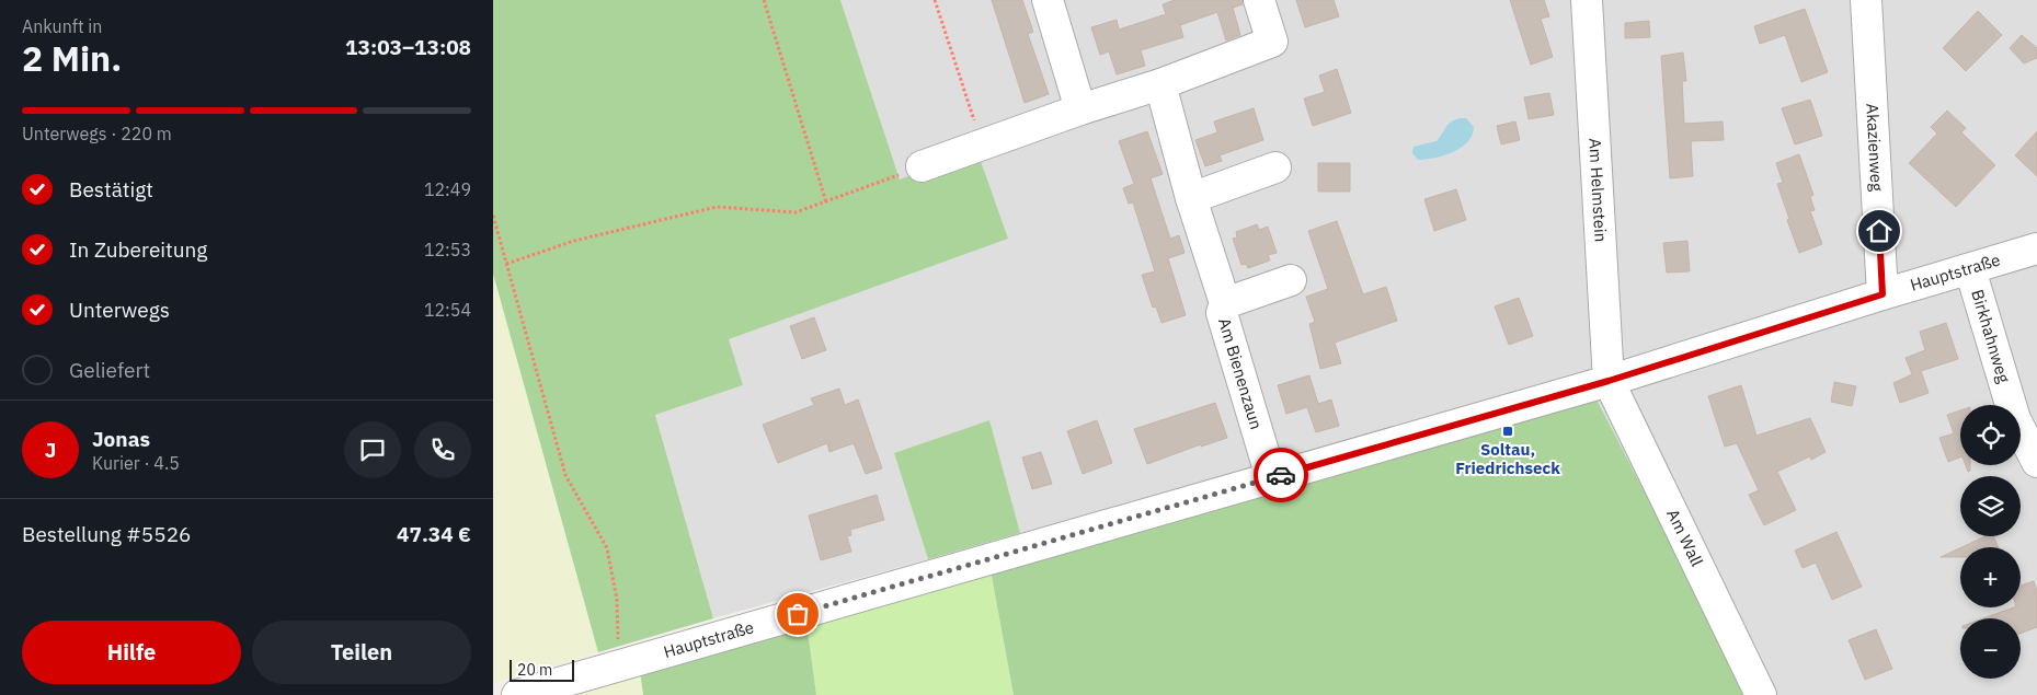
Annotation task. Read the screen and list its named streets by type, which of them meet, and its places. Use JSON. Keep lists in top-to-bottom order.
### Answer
{
  "streets": {
    "street": [
      "Akazienweg",
      "Am Helmstein",
      "Hauptstraße",
      "Birkhahnweg",
      "Am Bienenzaun",
      "Am Wall"
    ]
  },
  "crossings": [
    ["Akazienweg", "Hauptstraße"],
    ["Am Helmstein", "Hauptstraße"],
    ["Am Helmstein", "Am Wall"],
    ["Hauptstraße", "Birkhahnweg"],
    ["Hauptstraße", "Am Bienenzaun"],
    ["Hauptstraße", "Am Wall"]
  ],
  "places": {
    "transit": ["Soltau, Friedrichseck"]
  },
  "scale_bar": "20 m",
  "page": {
    "heading": ["2 Min.", "Ankunft in", "13:03–13:08"],
    "panel": [
      "Jonas",
      "Kurier · 4.5",
      "Bestellung #5526",
      "47.34 €"
    ],
    "bar": "Unterwegs · 220 m",
    "list": [
      ["Bestätigt", "12:49"],
      ["In Zubereitung", "12:53"],
      ["Unterwegs", "12:54"],
      "Geliefert"
    ],
    "map_buttons": ["+", "−"],
    "round": "J",
    "buttons": ["Hilfe", "Teilen"],
    "scale": "20 m"
  }
}
